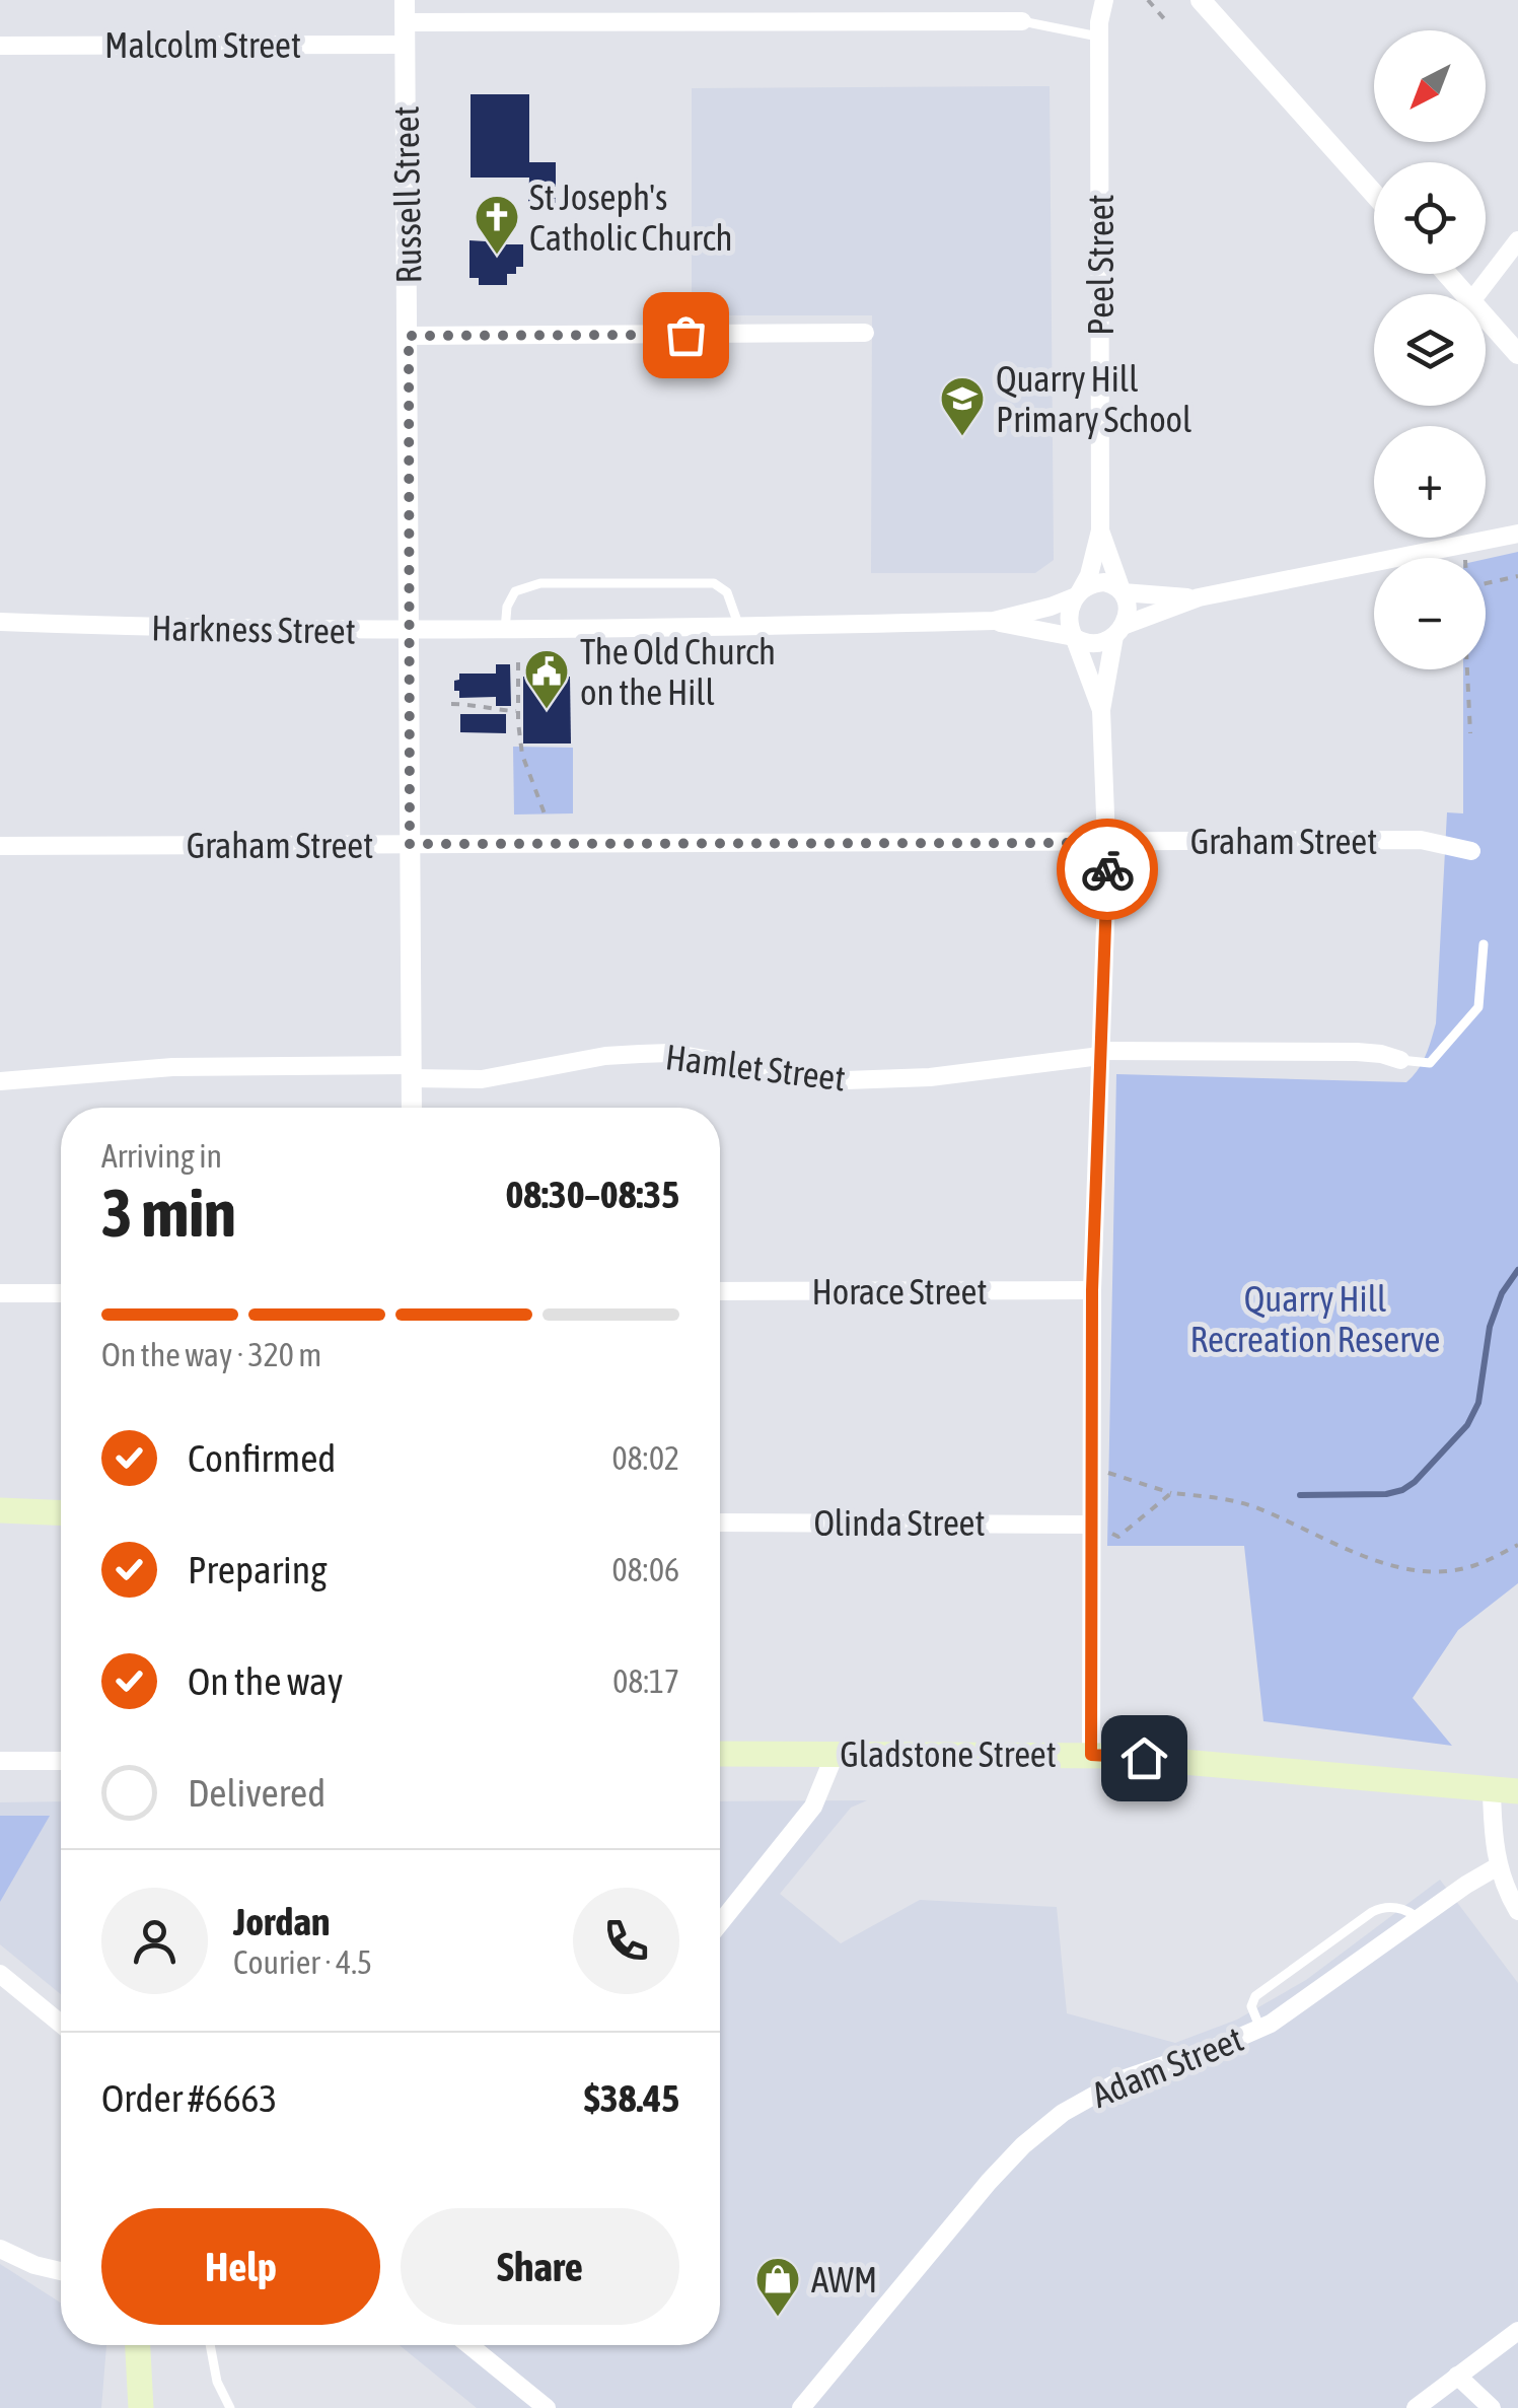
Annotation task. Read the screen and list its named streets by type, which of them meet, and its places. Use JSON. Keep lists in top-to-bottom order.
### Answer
{
  "streets": {
    "main road": ["Gladstone Street"],
    "street": [
      "Malcolm Street",
      "Russell Street",
      "Peel Street",
      "Harkness Street",
      "Graham Street",
      "Hamlet Street",
      "Horace Street",
      "Olinda Street",
      "Adam Street"
    ]
  },
  "crossings": [
    ["Malcolm Street", "Russell Street"],
    ["Russell Street", "Harkness Street"],
    ["Russell Street", "Graham Street"],
    ["Russell Street", "Hamlet Street"],
    ["Peel Street", "Harkness Street"]
  ],
  "parks": ["Quarry Hill Recreation Reserve"],
  "places": {
    "church": ["St Joseph's Catholic Church"],
    "school or university": ["Quarry Hill Primary School"],
    "public building": ["The Old Church on the Hill"],
    "shop": ["AWM"]
  },
  "north": "bottom left",
  "page": {
    "map_buttons": ["+", "−"],
    "heading": ["3 min", "Arriving in", "08:30–08:35"],
    "panel": [
      "Jordan",
      "Courier · 4.5",
      "Order #6663",
      "$38.45"
    ],
    "bar": "On the way · 320 m",
    "list": [
      ["Confirmed", "08:02"],
      ["Preparing", "08:06"],
      ["On the way", "08:17"],
      "Delivered"
    ],
    "buttons": ["Help", "Share"]
  }
}
